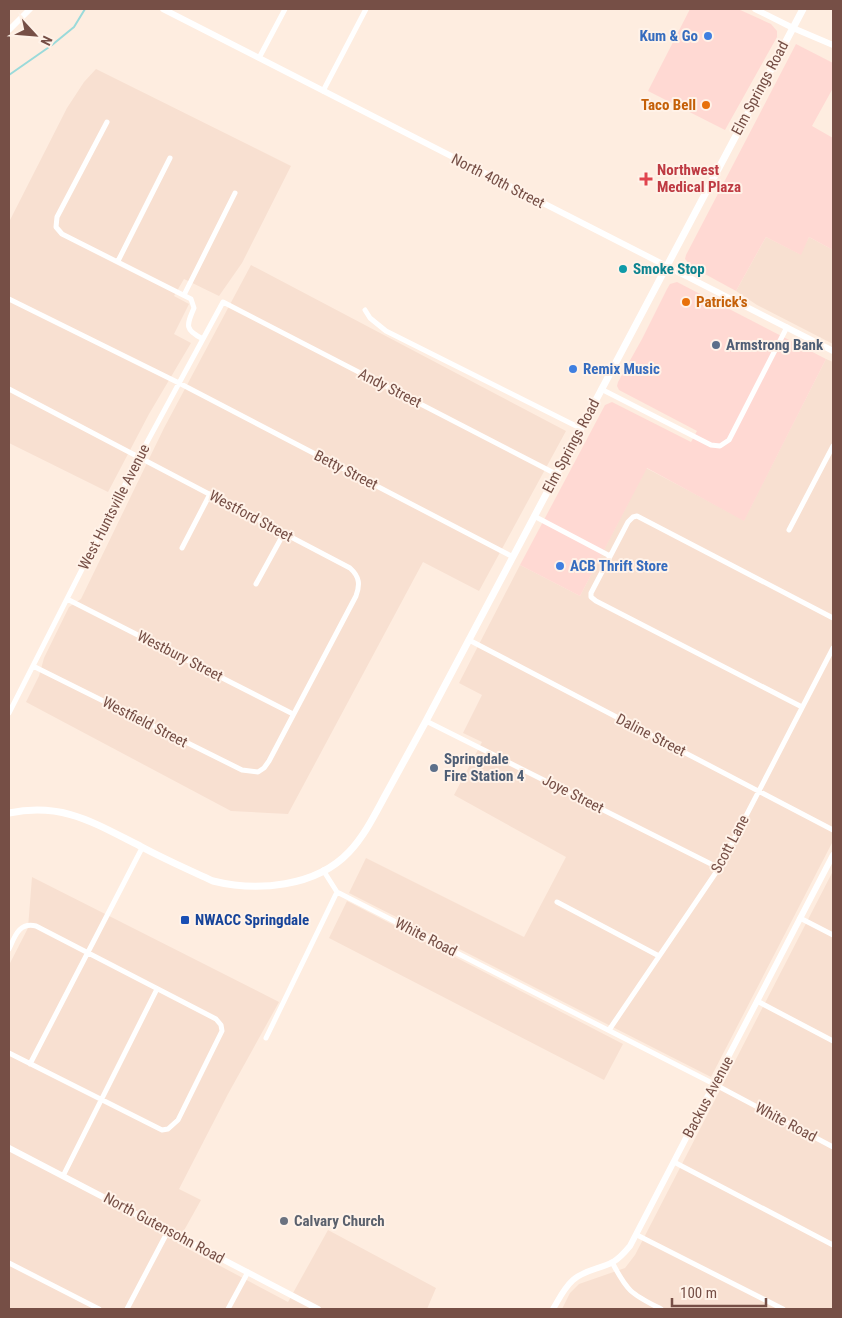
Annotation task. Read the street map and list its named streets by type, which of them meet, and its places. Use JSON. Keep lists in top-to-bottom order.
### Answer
{
  "streets": {
    "main road": ["Elm Springs Road"],
    "street": [
      "North 40th Street",
      "Andy Street",
      "Betty Street",
      "West Huntsville Avenue",
      "Westford Street",
      "Westbury Street",
      "Westfield Street",
      "Daline Street",
      "Joye Street",
      "Scott Lane",
      "White Road",
      "Backus Avenue",
      "North Gutensohn Road"
    ]
  },
  "crossings": [
    ["Elm Springs Road", "North 40th Street"],
    ["Elm Springs Road", "Andy Street"],
    ["Elm Springs Road", "Betty Street"],
    ["Elm Springs Road", "Daline Street"],
    ["Elm Springs Road", "Joye Street"],
    ["Andy Street", "West Huntsville Avenue"],
    ["Betty Street", "West Huntsville Avenue"],
    ["West Huntsville Avenue", "Westford Street"],
    ["West Huntsville Avenue", "Westbury Street"],
    ["West Huntsville Avenue", "Westfield Street"],
    ["Westford Street", "Westbury Street"],
    ["Westford Street", "Westfield Street"],
    ["Westbury Street", "Westfield Street"],
    ["Daline Street", "Scott Lane"],
    ["Joye Street", "Scott Lane"],
    ["Scott Lane", "White Road"],
    ["White Road", "Backus Avenue"]
  ],
  "places": {
    "other": [
      "Kum & Go",
      "Taco Bell",
      "Smoke Stop",
      "Patrick's",
      "Armstrong Bank",
      "Remix Music",
      "ACB Thrift Store",
      "Springdale Fire Station 4",
      "Calvary Church"
    ],
    "health": ["Northwest Medical Plaza"],
    "transit": ["NWACC Springdale"]
  },
  "scale_bar": "100 m",
  "north": "bottom right"
}
